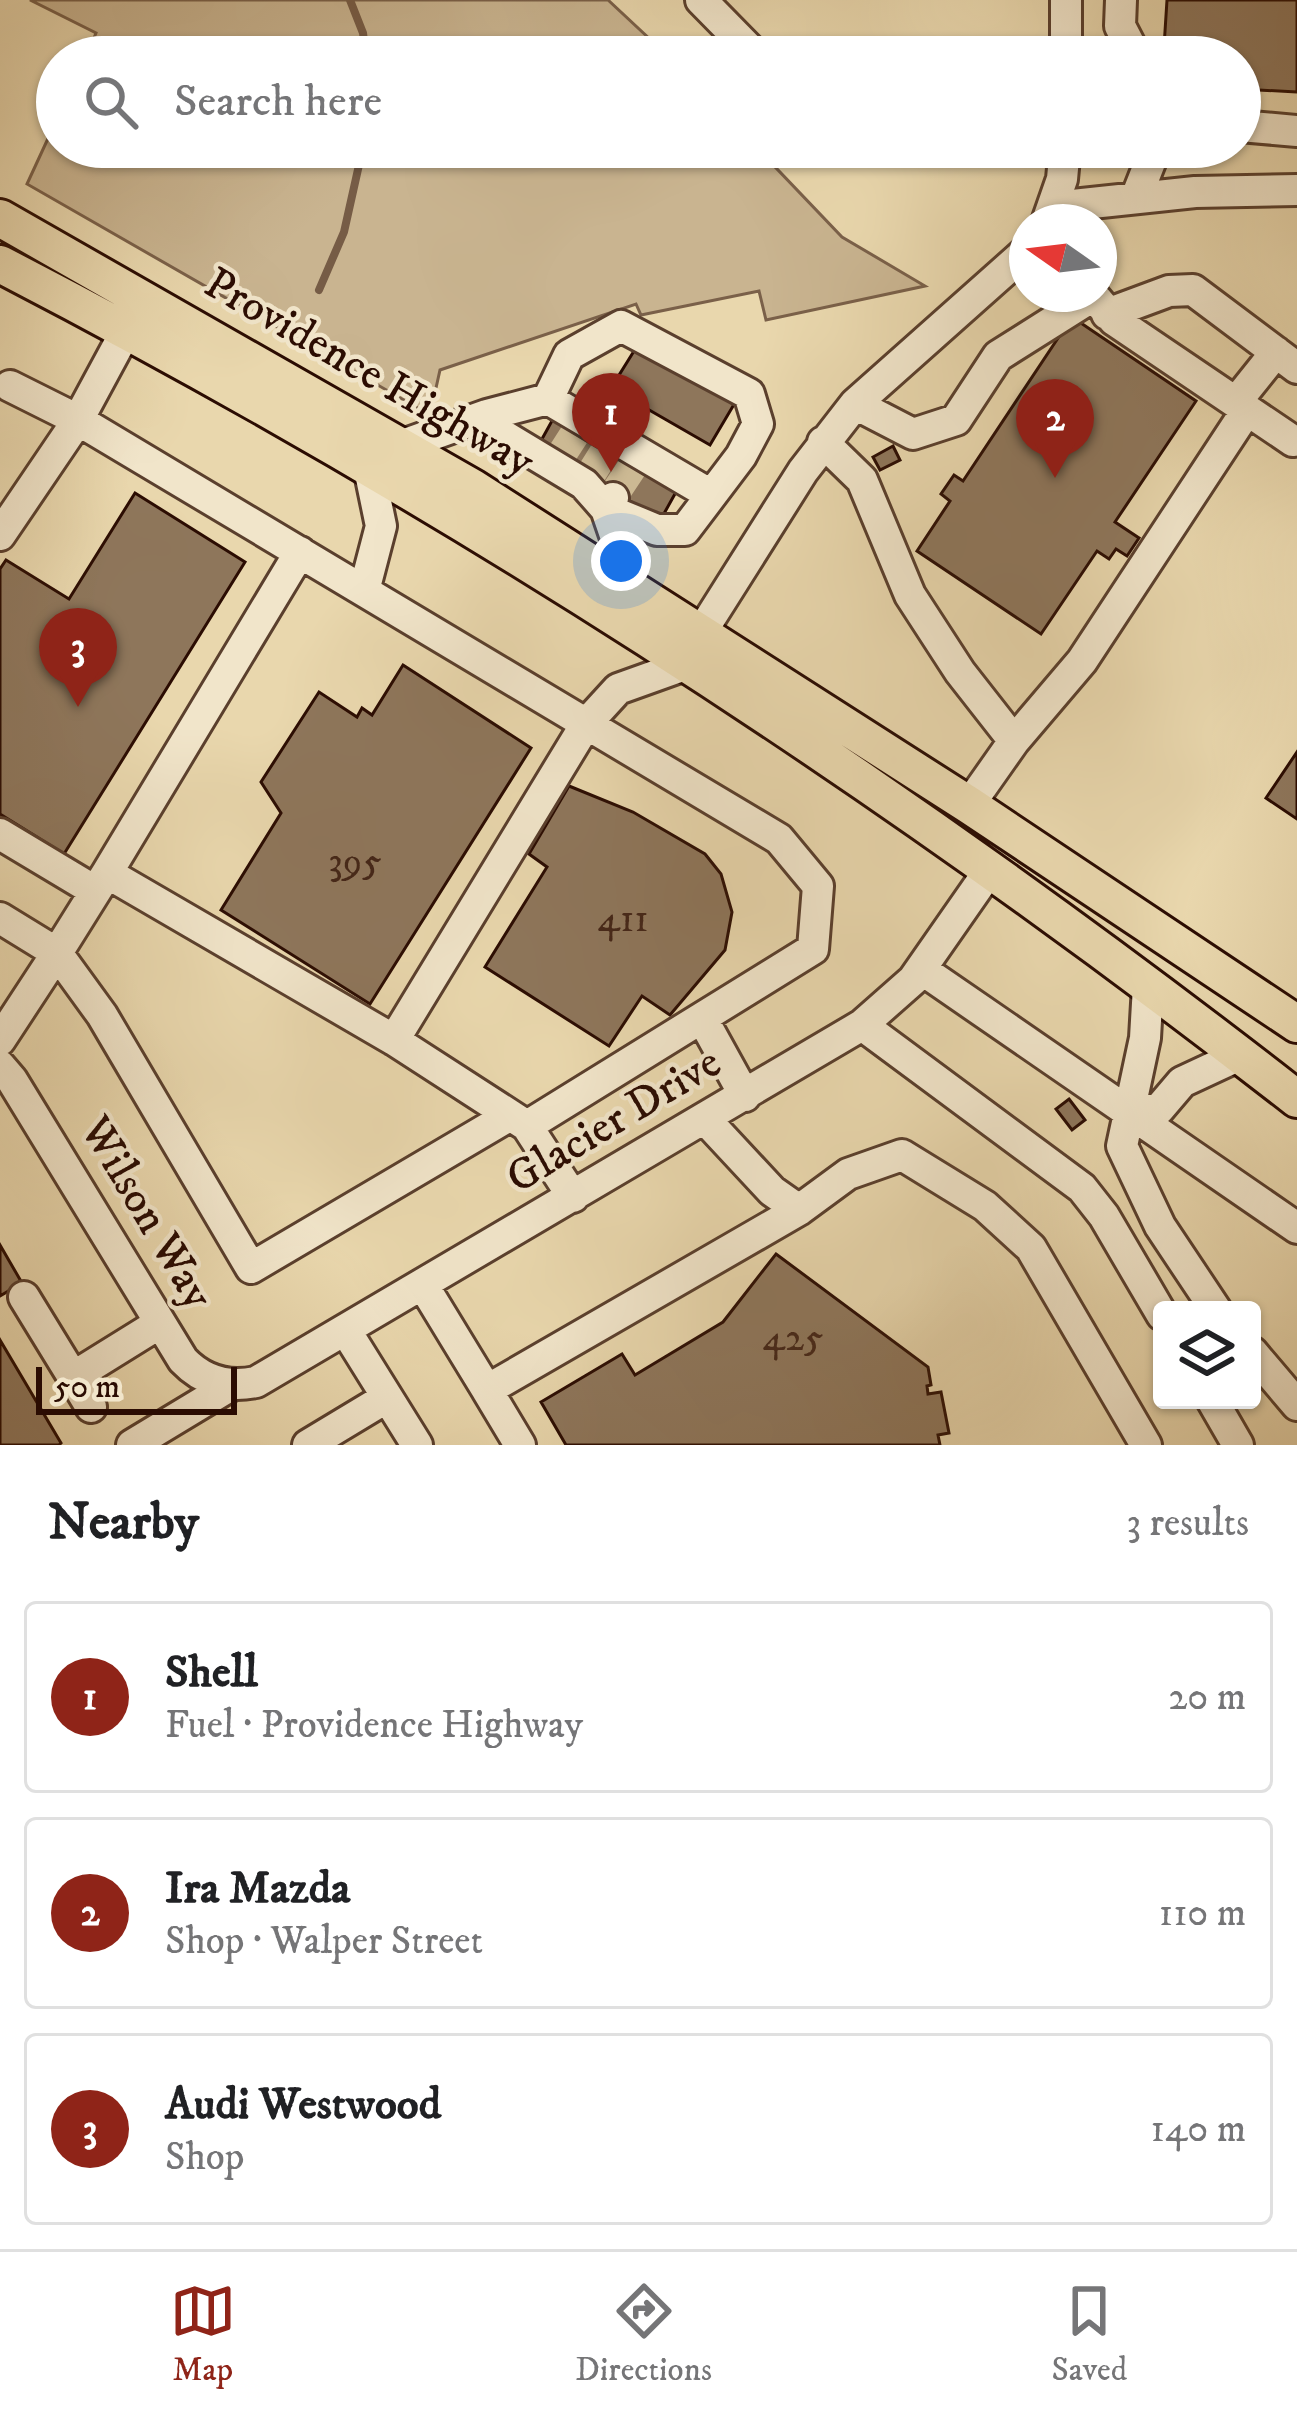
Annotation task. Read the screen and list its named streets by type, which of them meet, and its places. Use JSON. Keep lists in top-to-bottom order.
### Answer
{
  "streets": {
    "main road": ["Providence Highway"],
    "street": ["Glacier Drive", "Wilson Way"]
  },
  "crossings": [
    ["Providence Highway", "Glacier Drive"],
    ["Glacier Drive", "Wilson Way"]
  ],
  "house_numbers": ["395", "411", "425"],
  "scale_bar": "50 m",
  "north": "left",
  "page": {
    "search": "Search here",
    "pins": ["1", "2", "3"],
    "scale": "50 m",
    "heading": ["Nearby", "3 results"],
    "list": [
      {
        "mark": "1",
        "name": "Shell",
        "note": "Fuel · Providence Highway",
        "value": "20 m"
      },
      {
        "mark": "2",
        "name": "Ira Mazda",
        "note": "Shop · Walper Street",
        "value": "110 m"
      },
      {
        "mark": "3",
        "name": "Audi Westwood",
        "note": "Shop",
        "value": "140 m"
      }
    ],
    "nav": ["Map", "Directions", "Saved"]
  }
}
